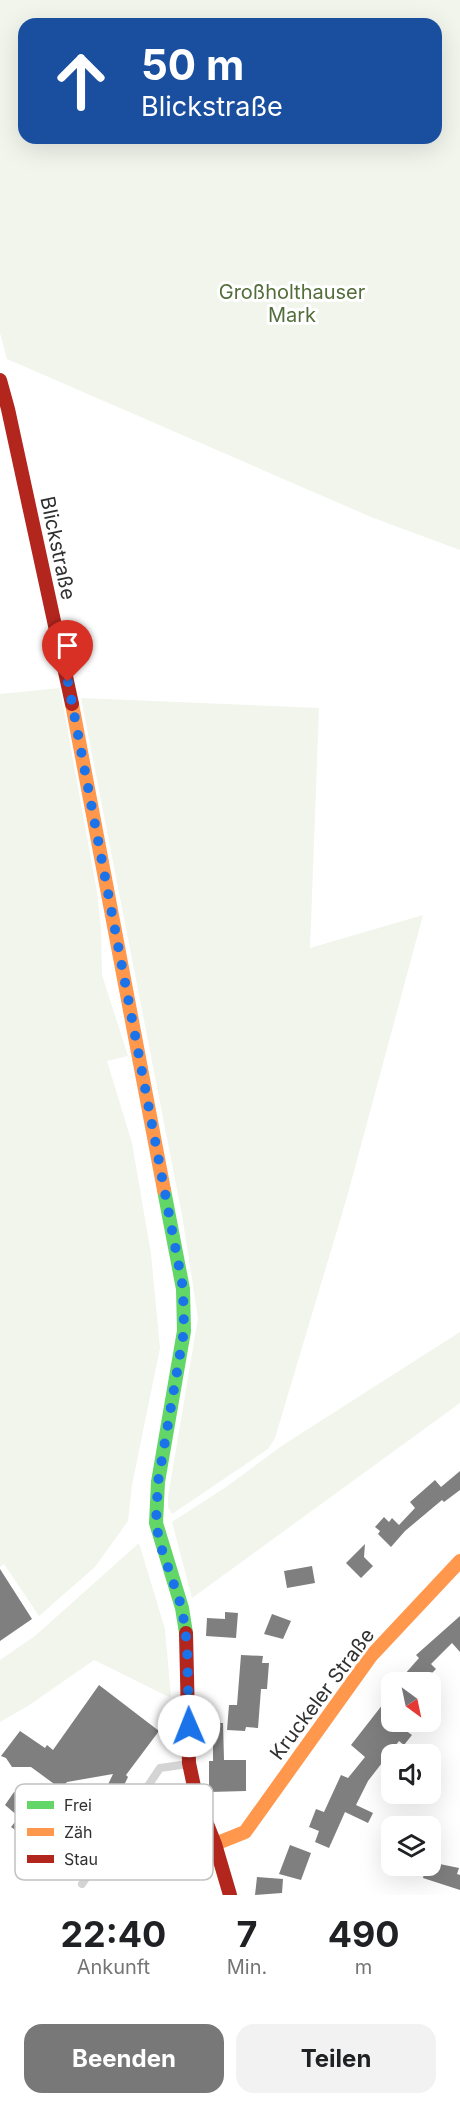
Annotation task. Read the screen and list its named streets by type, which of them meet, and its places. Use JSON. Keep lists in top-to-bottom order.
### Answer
{
  "streets": {
    "street": ["Blickstraße", "Kruckeler Straße"]
  },
  "crossings": [
    ["Blickstraße", "Kruckeler Straße"]
  ],
  "parks": ["Großholthauser Mark"],
  "legend": ["Frei", "Zäh", "Stau"],
  "north": "bottom right",
  "page": {
    "turn": ["50 m", "Blickstraße"],
    "eta": [
      "22:40",
      "Ankunft",
      "7",
      "Min.",
      "490",
      "m"
    ],
    "buttons": ["Beenden", "Teilen"]
  }
}
